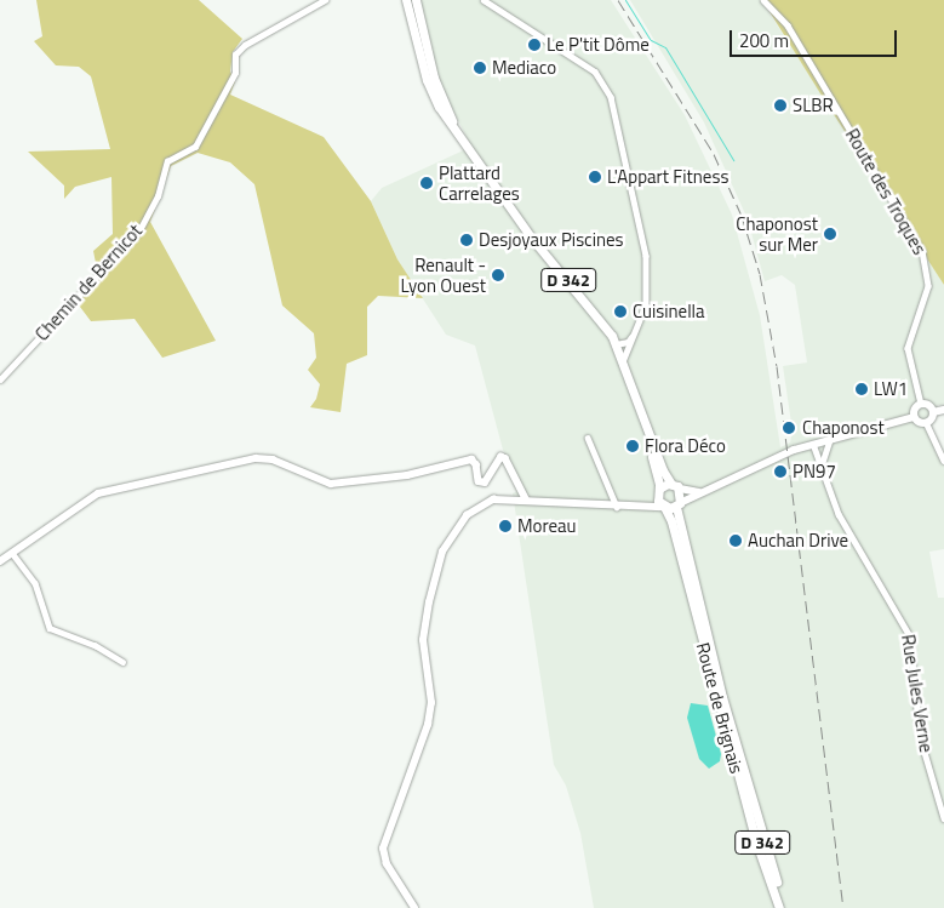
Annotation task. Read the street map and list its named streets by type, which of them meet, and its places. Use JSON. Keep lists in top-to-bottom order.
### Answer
{
  "streets": {
    "main road": ["D 342", "Route de Brignais"],
    "street": ["Route des Troques", "Chemin de Bernicot", "Rue Jules Verne"]
  },
  "crossings": [
    ["D 342", "Route de Brignais"]
  ],
  "places": [
    "Le P'tit Dôme",
    "Mediaco",
    "SLBR",
    "L'Appart Fitness",
    "Plattard Carrelages",
    "Chaponost sur Mer",
    "Desjoyaux Piscines",
    "Renault - Lyon Ouest",
    "Cuisinella",
    "LW1",
    "Chaponost",
    "Flora Déco",
    "PN97",
    "Moreau",
    "Auchan Drive"
  ],
  "scale_bar": "200 m"
}
